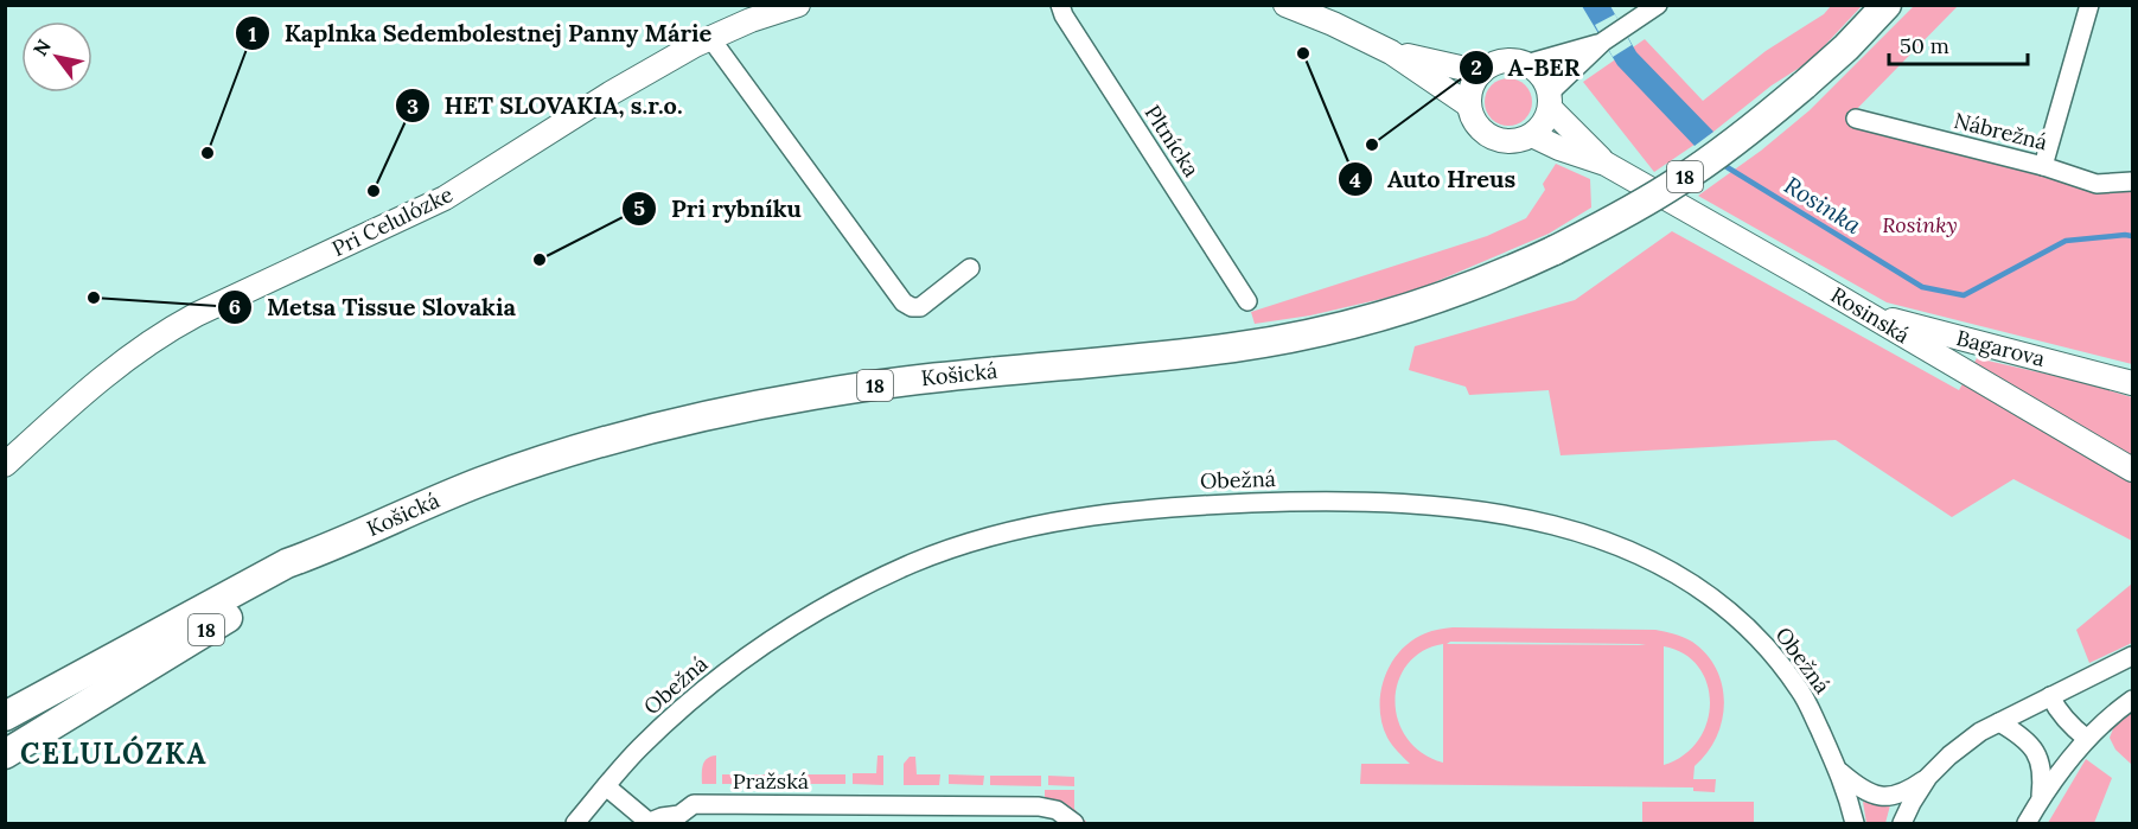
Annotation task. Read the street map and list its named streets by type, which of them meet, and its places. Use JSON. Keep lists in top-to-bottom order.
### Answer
{
  "streets": {
    "main road": ["18", "Košická"],
    "street": [
      "Nábrežná",
      "Pltnícka",
      "Pri Celulózke",
      "Rosinská",
      "Bagarova",
      "Obežná",
      "Pražská"
    ]
  },
  "crossings": [
    ["Rosinská", "Bagarova"],
    ["Obežná", "Pražská"]
  ],
  "districts": ["CELULÓZKA"],
  "water": ["Rosinka"],
  "parks": ["Rosinky"],
  "places": [
    "Auto Hreus",
    "A-BER",
    "Kaplnka Sedembolestnej Panny Márie",
    "HET SLOVAKIA, s.r.o.",
    "Pri rybníku",
    "Metsa Tissue Slovakia"
  ],
  "scale_bar": "50 m",
  "north": "top left"
}
